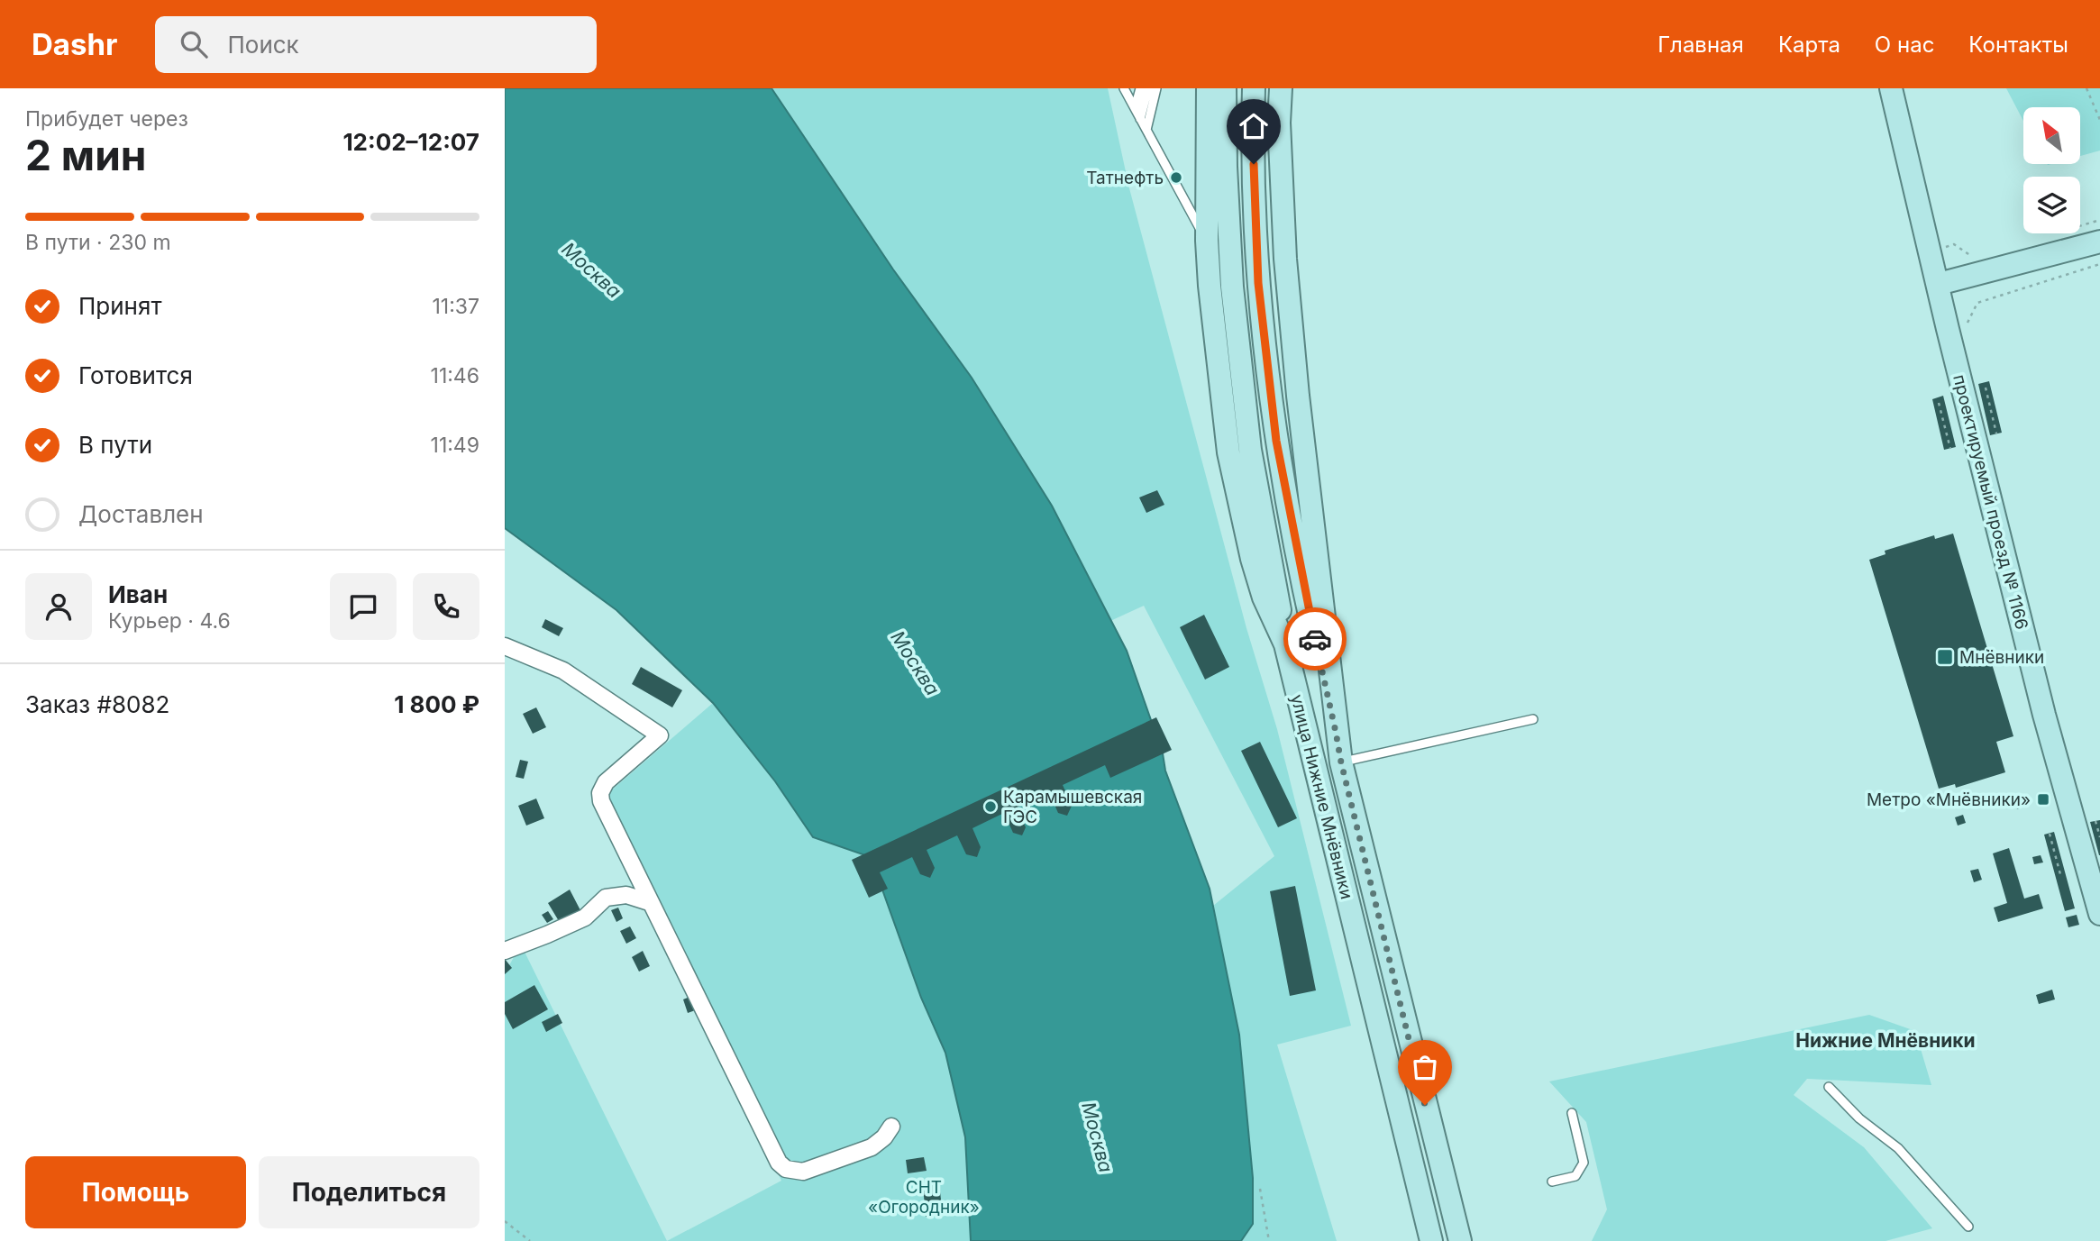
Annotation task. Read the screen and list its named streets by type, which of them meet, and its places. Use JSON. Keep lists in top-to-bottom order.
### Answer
{
  "streets": {
    "main road": ["проектируемый проезд № 1166", "улица Нижние Мнёвники"]
  },
  "districts": ["Нижние Мнёвники"],
  "water": ["Москва"],
  "parks": ["СНТ «Огородник»"],
  "places": {
    "other": ["Татнефть", "Карамышевская ГЭС"],
    "transit": ["Мнёвники", "Метро «Мнёвники»"]
  },
  "north": "top left",
  "page": {
    "header": "Dashr",
    "search": "Поиск",
    "nav": [
      "Главная",
      "Карта",
      "О нас",
      "Контакты"
    ],
    "heading": ["2 мин", "Прибудет через", "12:02–12:07"],
    "panel": [
      "Иван",
      "Курьер · 4.6",
      "Заказ #8082",
      "1 800 ₽"
    ],
    "bar": "В пути · 230 m",
    "list": [
      ["Принят", "11:37"],
      ["Готовится", "11:46"],
      ["В пути", "11:49"],
      "Доставлен"
    ],
    "buttons": ["Помощь", "Поделиться"]
  }
}
